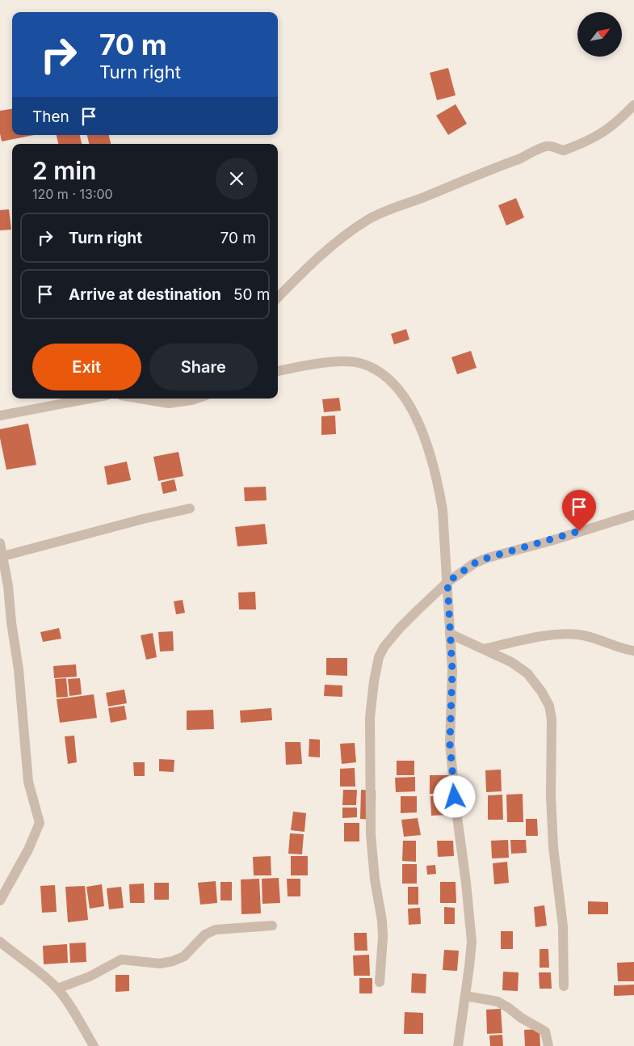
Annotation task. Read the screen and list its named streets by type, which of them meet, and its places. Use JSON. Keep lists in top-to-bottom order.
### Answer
{
  "north": "top right",
  "page": {
    "turn": ["70 m", "Turn right"],
    "then": "Then",
    "heading": ["2 min", "120 m · 13:00"],
    "list": [
      {
        "name": "Turn right",
        "value": "70 m"
      },
      {
        "name": "Arrive at destination",
        "value": "50 m"
      }
    ],
    "buttons": ["Exit", "Share"]
  }
}
